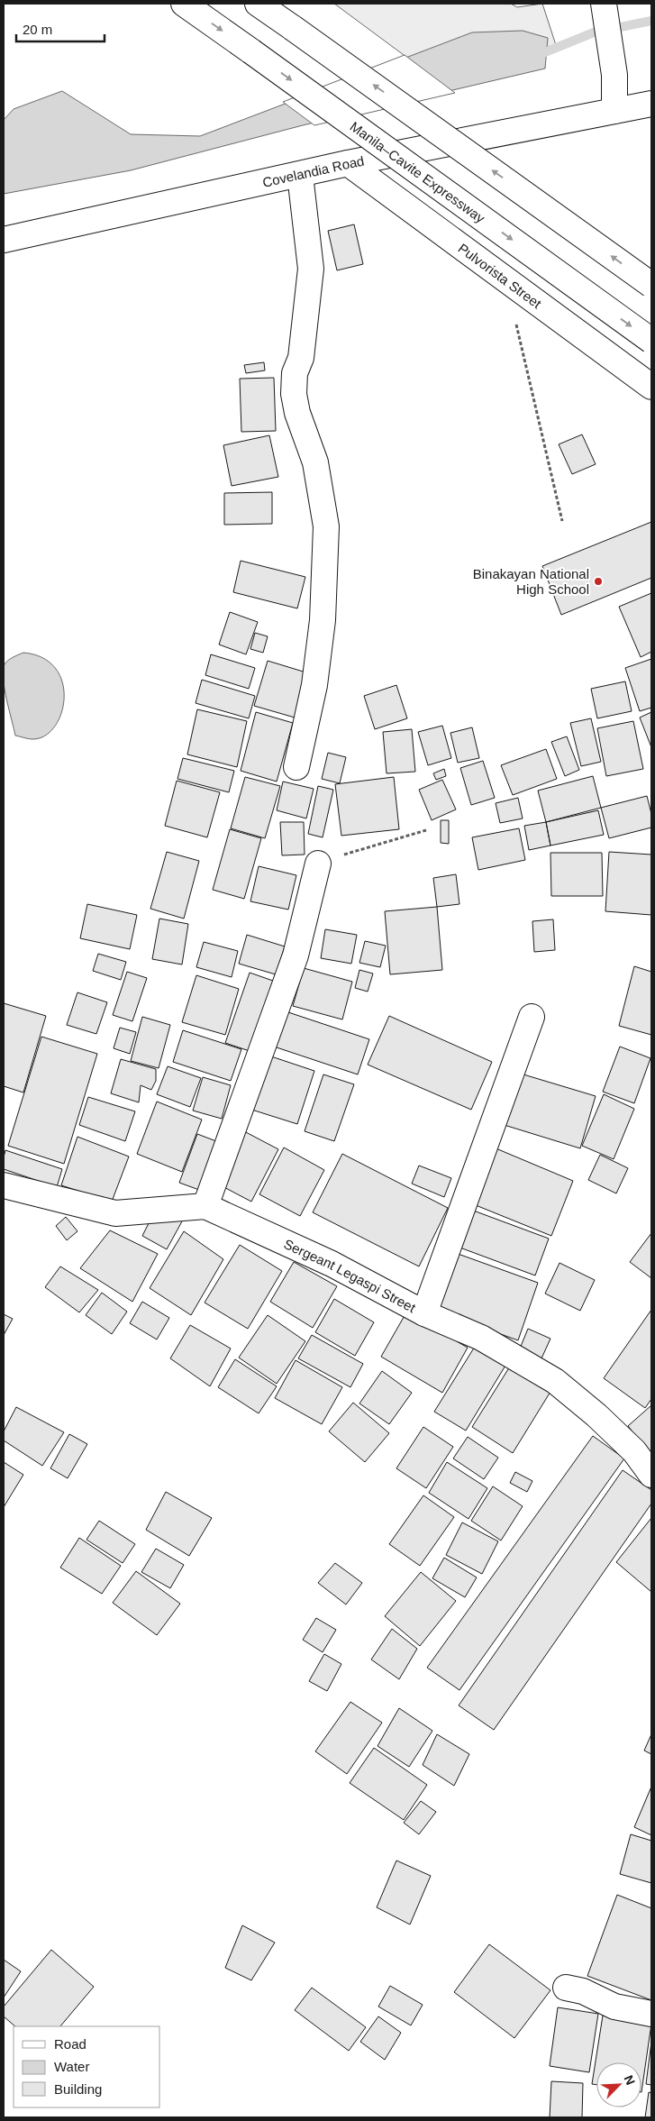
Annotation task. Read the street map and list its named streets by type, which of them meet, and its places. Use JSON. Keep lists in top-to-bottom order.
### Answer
{
  "streets": {
    "main road": [
      "Covelandia Road",
      "Manila–Cavite Expressway",
      "Pulvorista Street",
      "Sergeant Legaspi Street"
    ]
  },
  "crossings": [
    ["Covelandia Road", "Pulvorista Street"]
  ],
  "places": ["Binakayan National High School"],
  "legend": ["Road", "Water", "Building"],
  "scale_bar": "20 m",
  "north": "top right"
}
